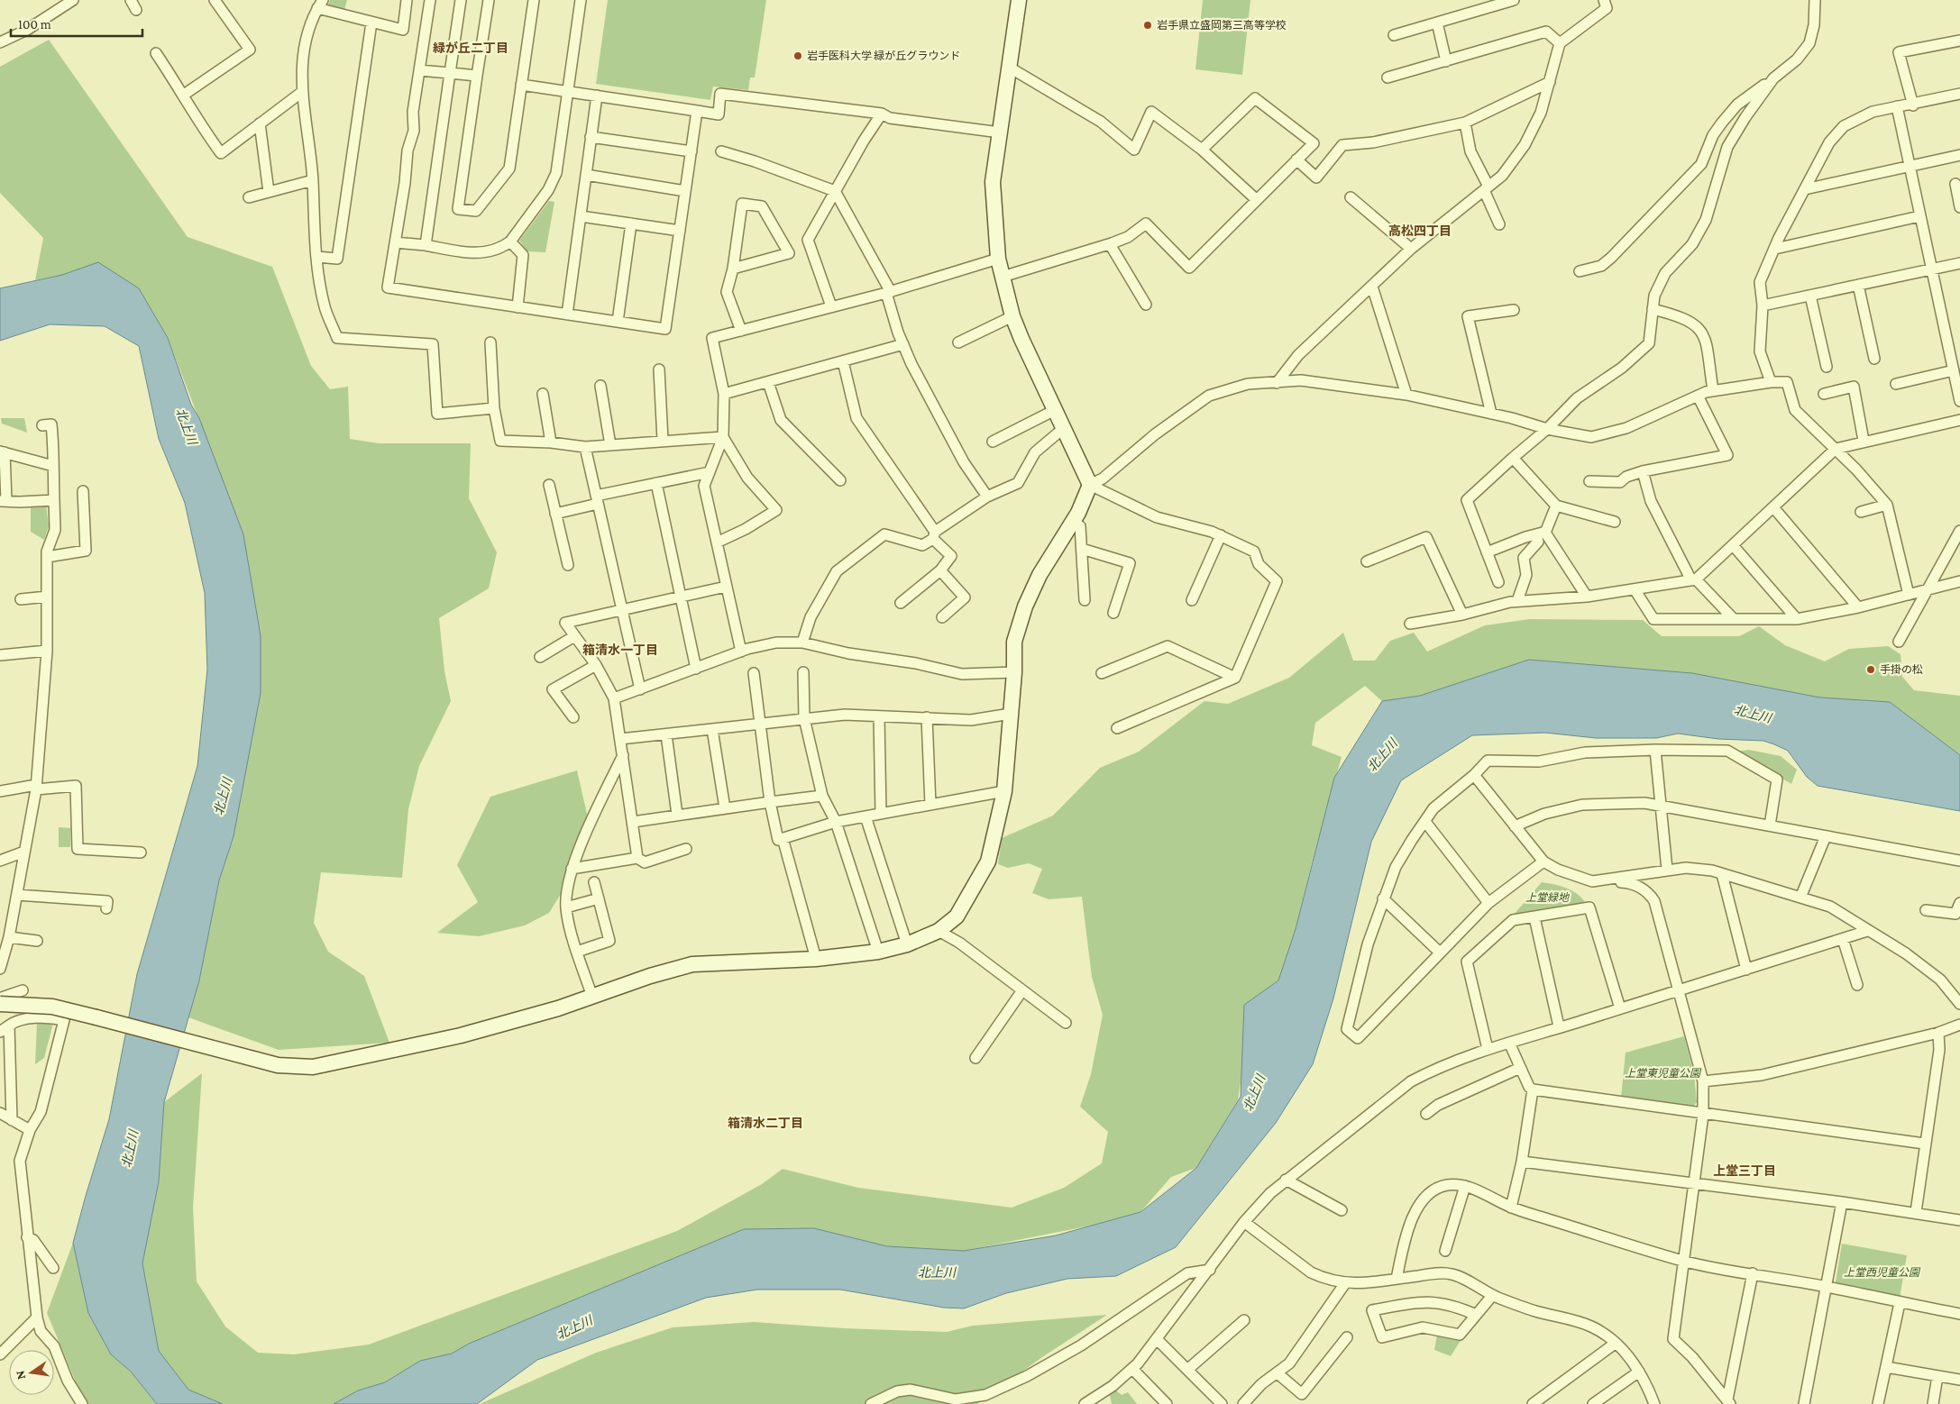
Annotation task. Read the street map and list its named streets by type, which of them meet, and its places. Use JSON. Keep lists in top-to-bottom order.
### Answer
{
  "districts": [
    "緑が丘二丁目",
    "高松四丁目",
    "箱清水一丁目",
    "箱清水二丁目",
    "上堂三丁目"
  ],
  "water": ["北上川"],
  "parks": ["上堂緑地", "上堂東児童公園", "上堂西児童公園"],
  "places": ["岩手県立盛岡第三高等学校", "岩手医科大学 緑が丘グラウンド", "手掛の松"],
  "scale_bar": "100 m",
  "north": "left"
}
